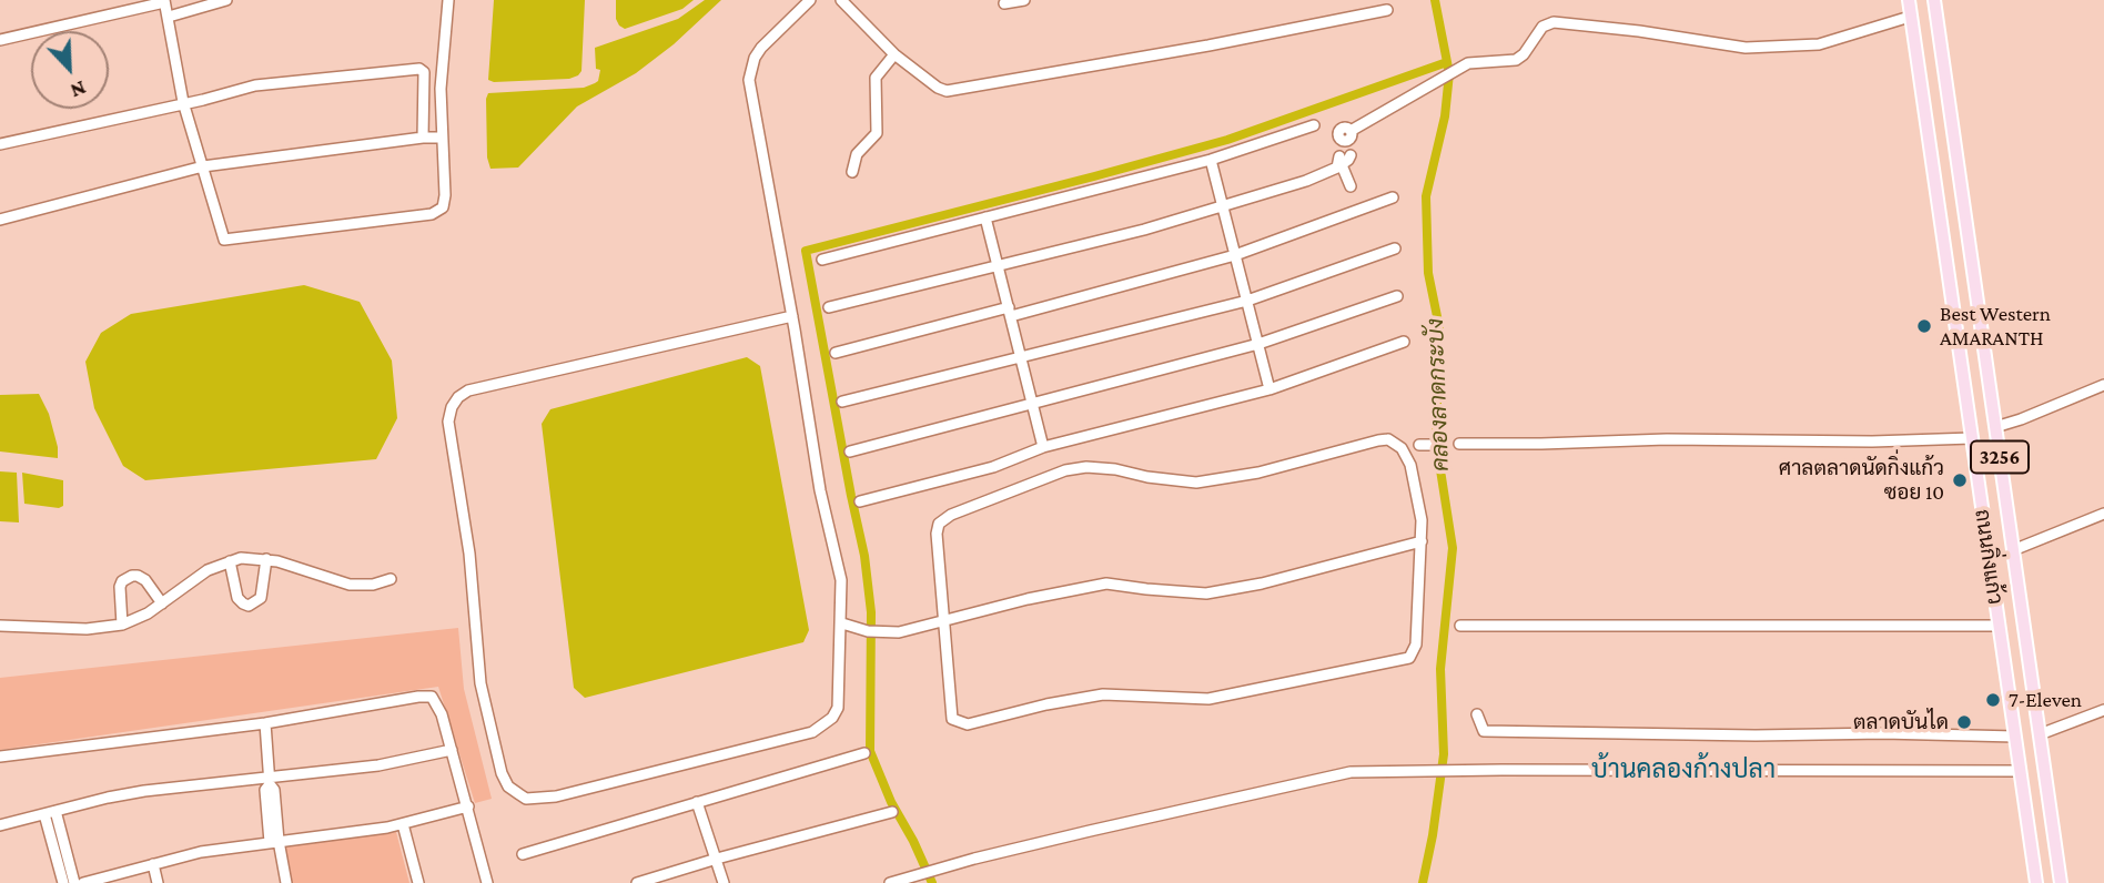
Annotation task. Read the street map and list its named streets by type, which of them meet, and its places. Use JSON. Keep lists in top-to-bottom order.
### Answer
{
  "streets": {
    "main road": ["3256", "ถนนกิ่งแก้ว"]
  },
  "districts": ["บ้านคลองก้างปลา"],
  "water": ["คลองลาดกระบัง"],
  "places": [
    "Best Western AMARANTH",
    "ศาลตลาดนัดกิ่งแก้ว ซอย 10",
    "7-Eleven",
    "ตลาดบันได"
  ],
  "north": "bottom right"
}
